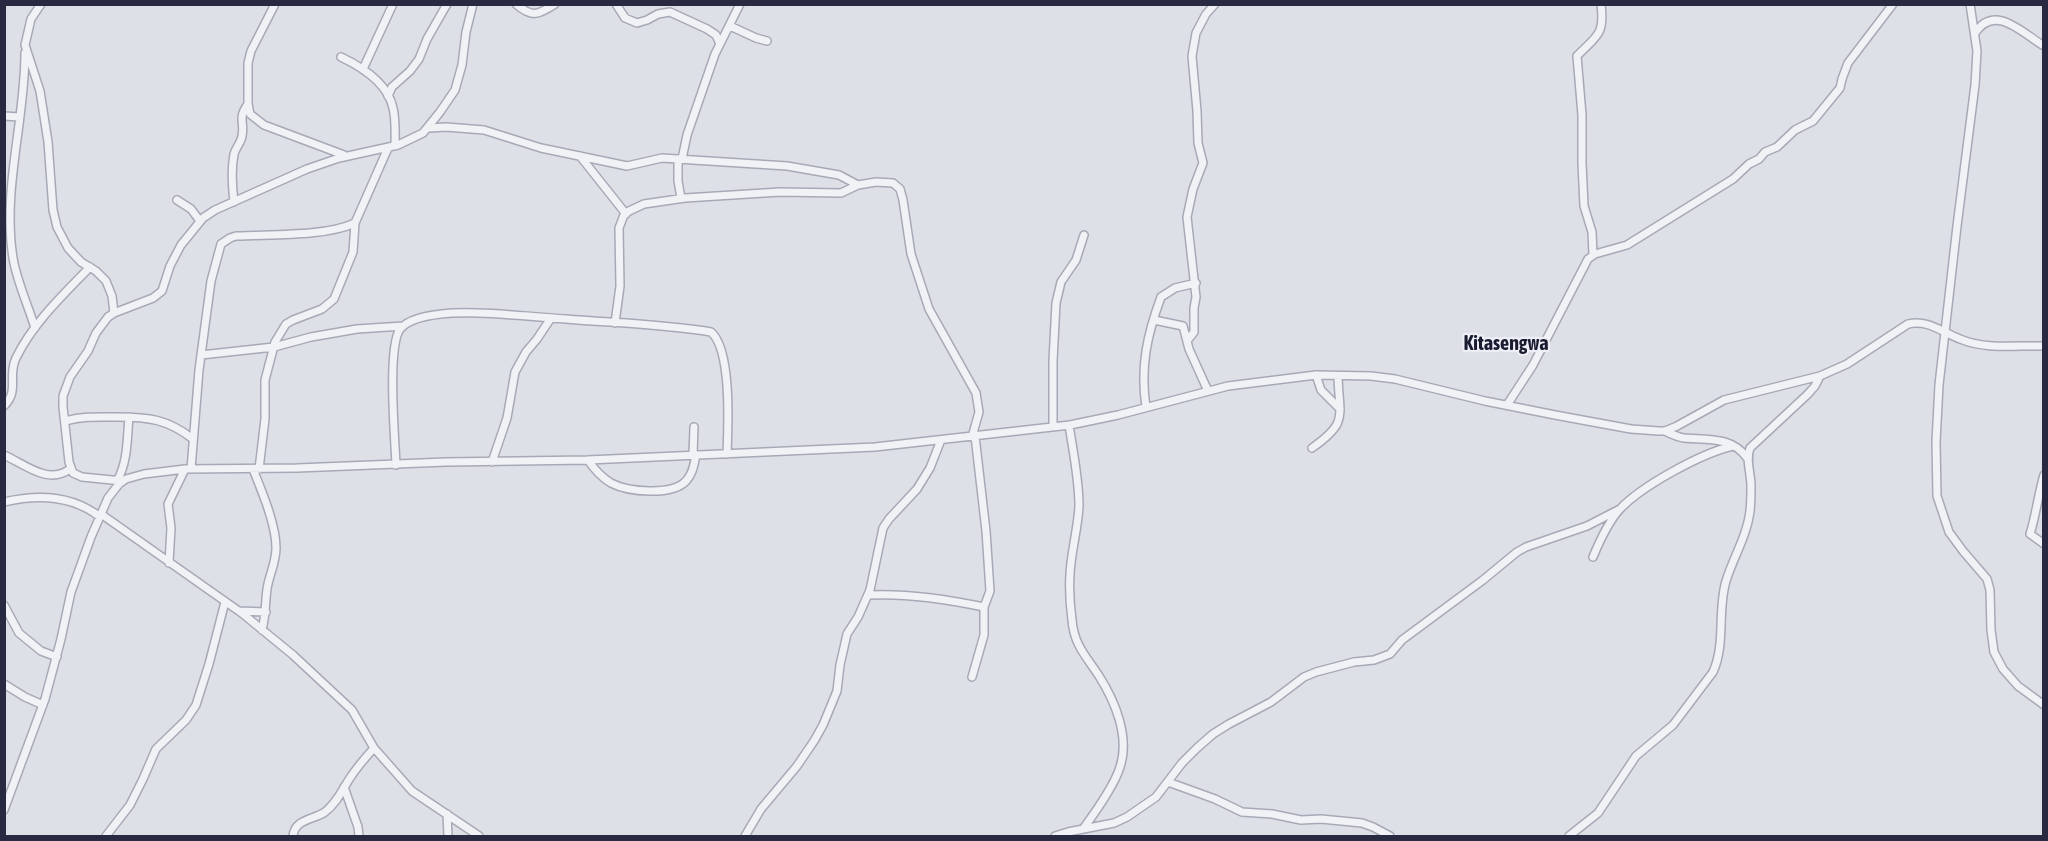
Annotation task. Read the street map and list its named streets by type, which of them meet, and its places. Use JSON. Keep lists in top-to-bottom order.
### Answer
{
  "districts": ["Kitasengwa"]
}
